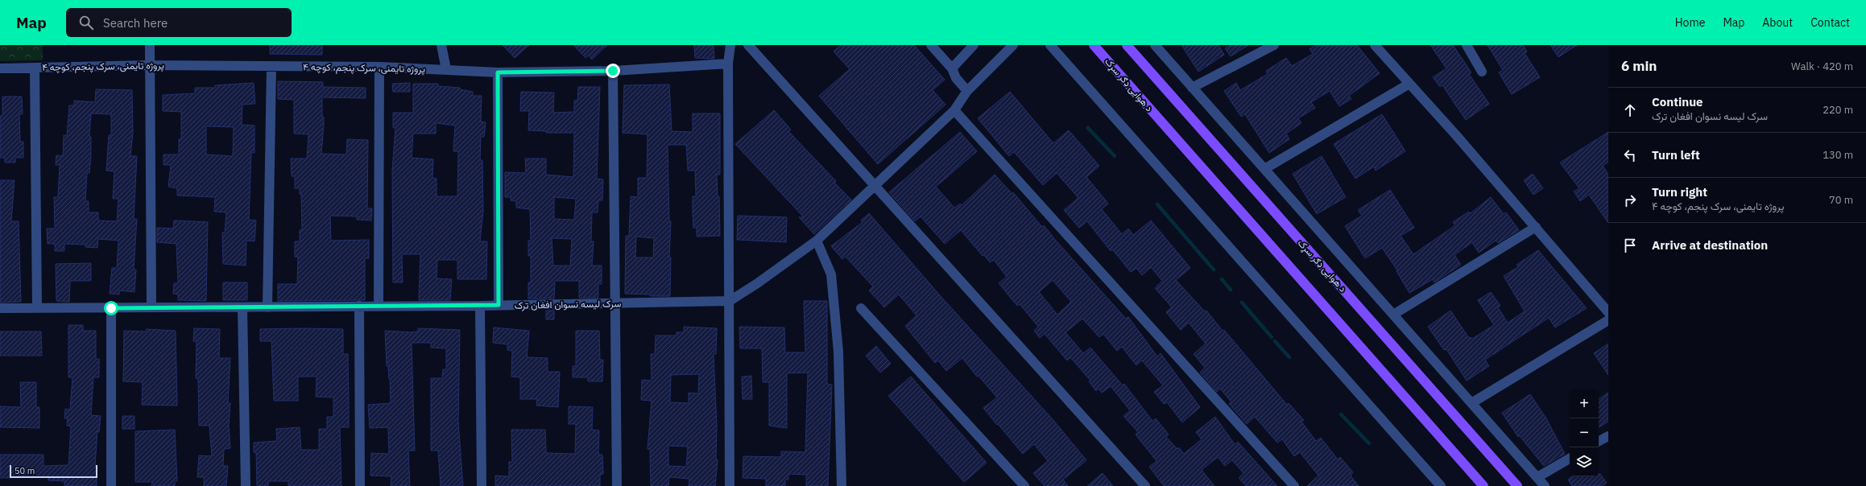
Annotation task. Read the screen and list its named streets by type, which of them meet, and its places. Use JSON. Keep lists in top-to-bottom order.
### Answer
{
  "streets": {
    "main road": ["د هوایی ډګر سړک"],
    "street": ["پروژه تایمنی، سرک پنجم، کوچه ۴", "سرک لیسه نسوان افغان‌ ترک"]
  },
  "scale_bar": "50 m",
  "page": {
    "header": "Map",
    "search": "Search here",
    "nav": [
      "Home",
      "Map",
      "About",
      "Contact"
    ],
    "heading": ["6 min", "Walk · 420 m"],
    "list": [
      ["Continue", "سرک لیسه نسوان افغان‌ ترک", "220 m"],
      ["Turn left", "130 m"],
      ["Turn right", "پروژه تایمنی، سرک پنجم، کوچه ۴", "70 m"],
      "Arrive at destination"
    ],
    "map_buttons": ["+", "−"],
    "scale": "50 m"
  }
}
